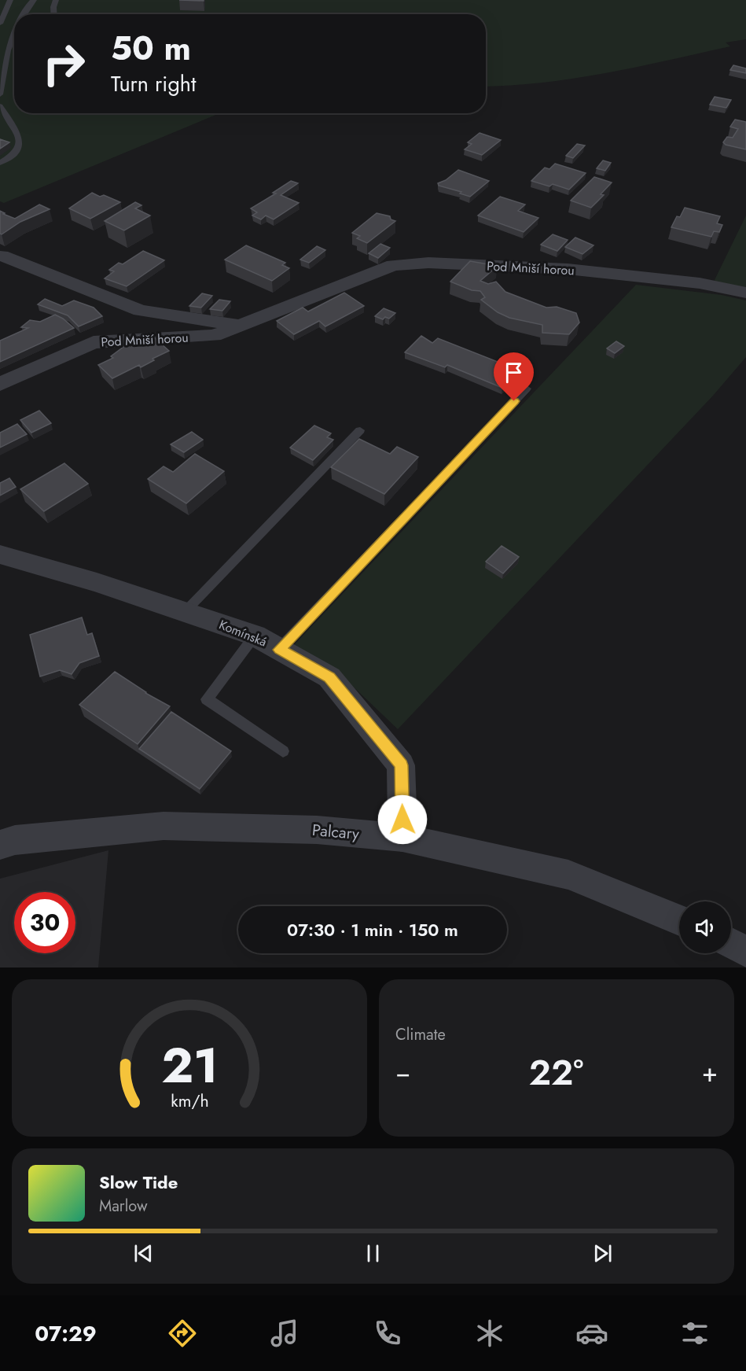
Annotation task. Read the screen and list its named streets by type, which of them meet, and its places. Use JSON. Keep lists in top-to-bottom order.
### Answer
{
  "streets": {
    "street": ["Pod Mniší horou", "Komínská", "Palcary"]
  },
  "crossings": [
    ["Komínská", "Palcary"]
  ],
  "page": {
    "turn": ["50 m", "Turn right"],
    "limit": "30",
    "trip": "07:30 · 1 min · 150 m",
    "tile": "Climate",
    "heat": ["−", "22°", "+"],
    "song": ["Slow Tide", "Marlow"],
    "tabs": "07:29",
    "gauge": ["21", "km/h"]
  }
}
